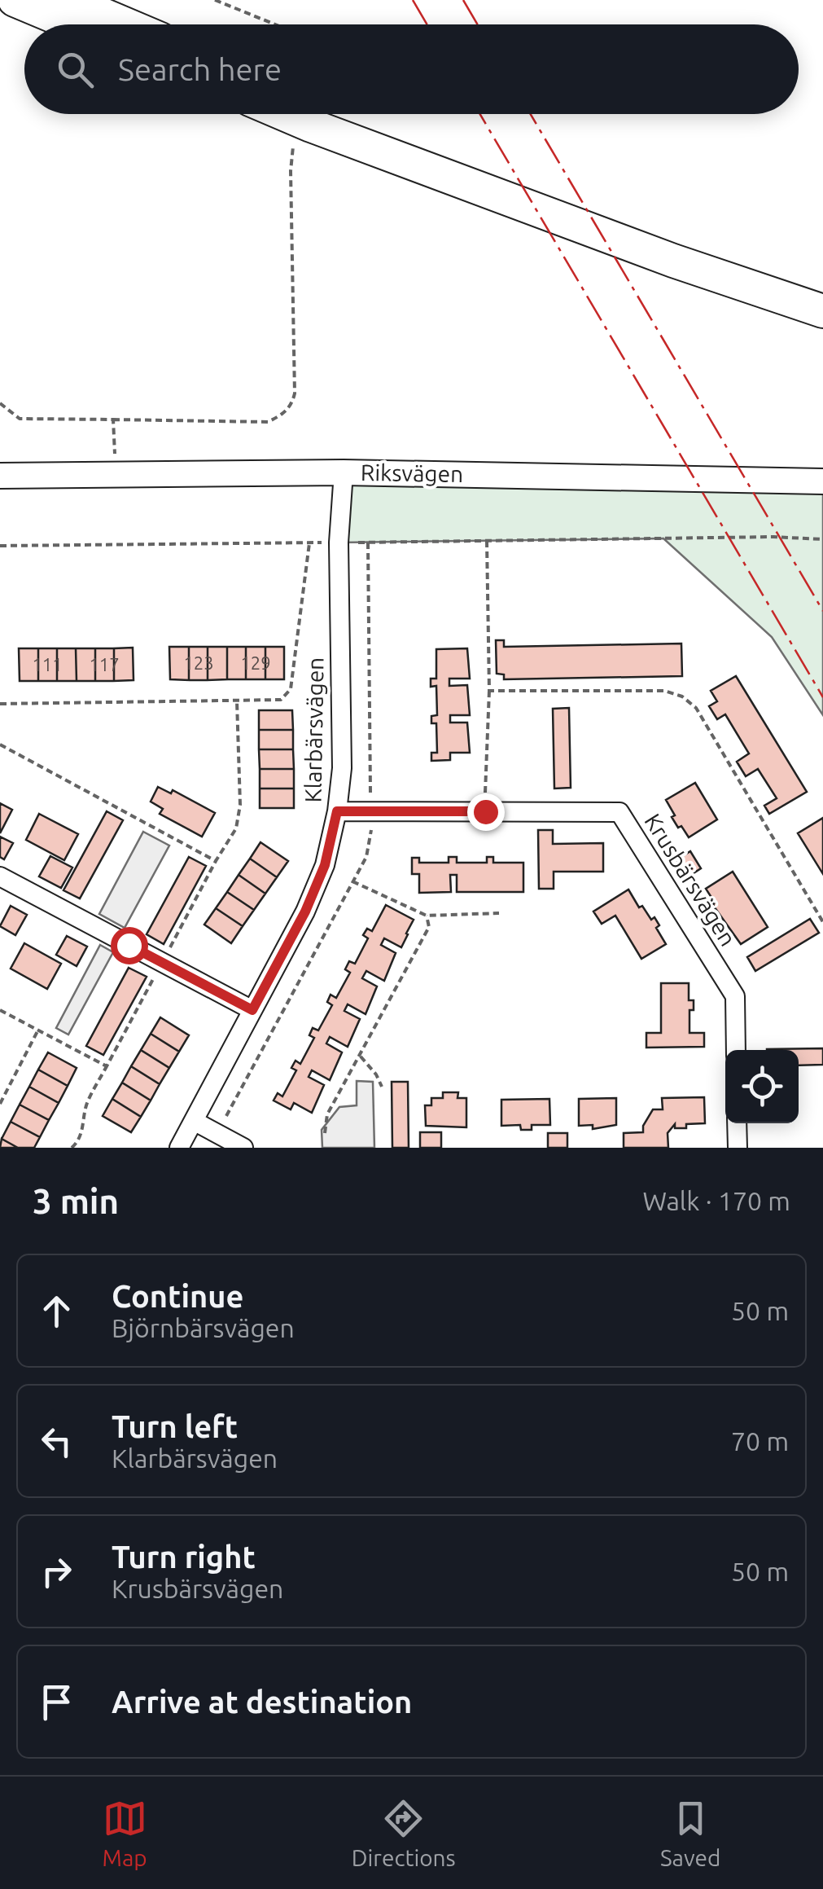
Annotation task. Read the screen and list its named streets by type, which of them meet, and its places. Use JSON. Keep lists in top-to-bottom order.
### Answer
{
  "streets": {
    "street": ["Riksvägen", "Klarbärsvägen", "Krusbärsvägen"]
  },
  "crossings": [
    ["Riksvägen", "Klarbärsvägen"],
    ["Klarbärsvägen", "Krusbärsvägen"]
  ],
  "house_numbers": [
    "123",
    "129",
    "111",
    "117"
  ],
  "page": {
    "search": "Search here",
    "heading": ["3 min", "Walk · 170 m"],
    "list": [
      ["Continue", "Björnbärsvägen", "50 m"],
      ["Turn left", "Klarbärsvägen", "70 m"],
      ["Turn right", "Krusbärsvägen", "50 m"],
      "Arrive at destination"
    ],
    "nav": ["Map", "Directions", "Saved"]
  }
}
